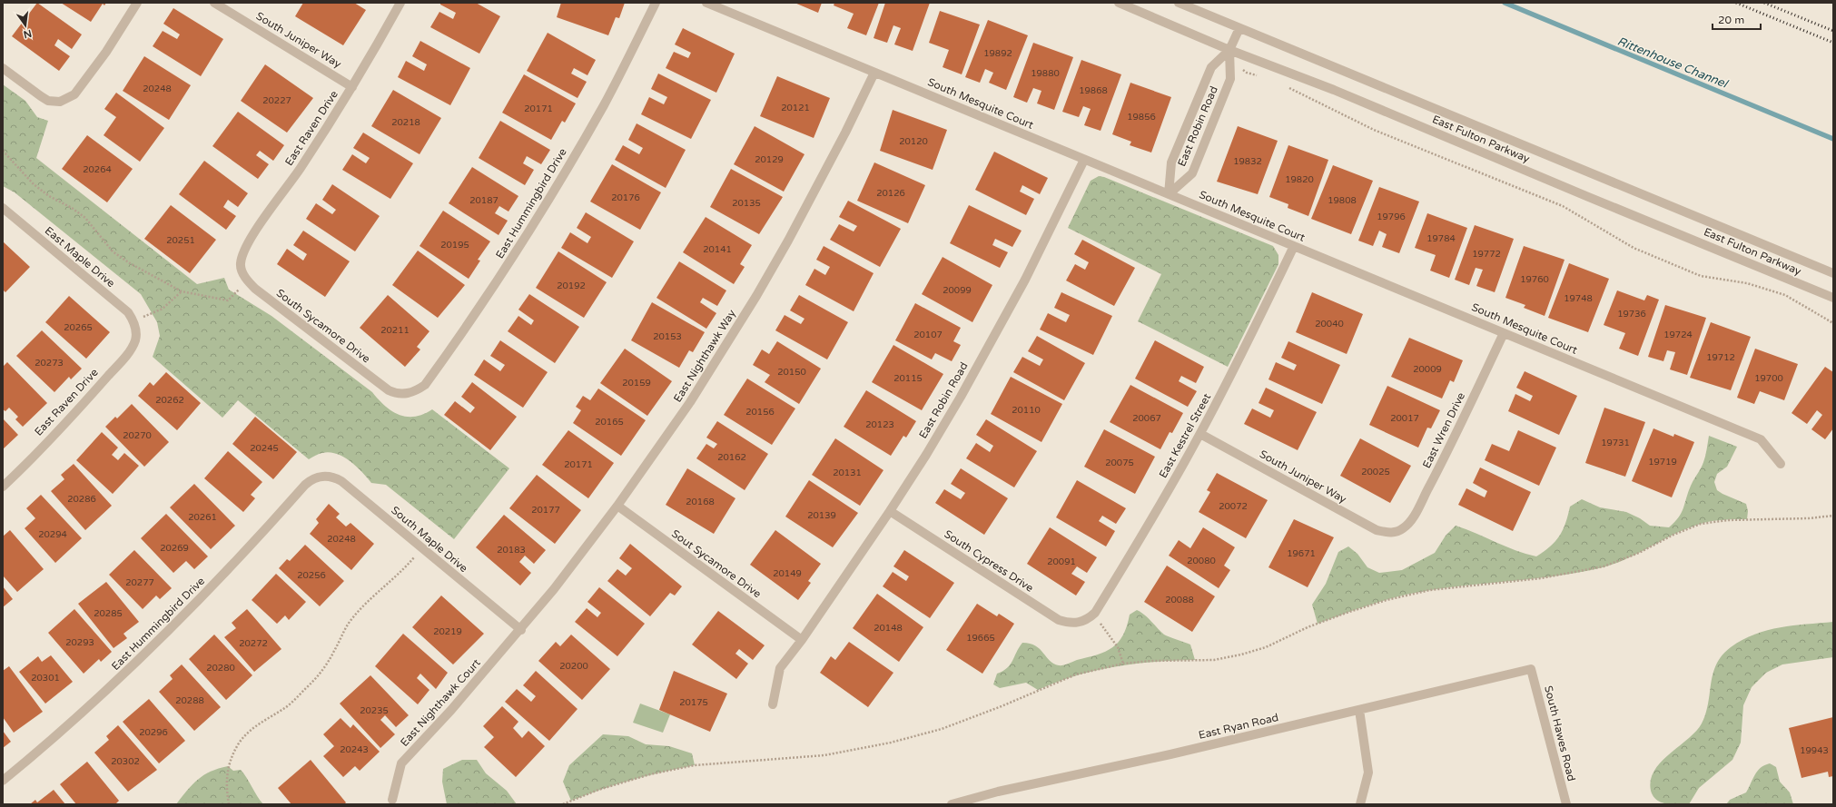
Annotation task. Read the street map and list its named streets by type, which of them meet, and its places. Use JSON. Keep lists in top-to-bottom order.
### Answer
{
  "streets": {
    "street": [
      "South Juniper Way",
      "South Mesquite Court",
      "East Robin Road",
      "East Raven Drive",
      "East Fulton Parkway",
      "East Hummingbird Drive",
      "East Maple Drive",
      "South Sycamore Drive",
      "East Nighthawk Way",
      "East Wren Drive",
      "East Kestrel Street",
      "South Maple Drive",
      "South Cypress Drive",
      "Sout Sycamore Drive",
      "East Nighthawk Court",
      "East Ryan Road",
      "South Hawes Road"
    ]
  },
  "crossings": [
    ["South Juniper Way", "East Raven Drive"],
    ["South Juniper Way", "East Wren Drive"],
    ["South Juniper Way", "East Kestrel Street"],
    ["South Mesquite Court", "East Robin Road"],
    ["South Mesquite Court", "East Nighthawk Way"],
    ["South Mesquite Court", "East Wren Drive"],
    ["South Mesquite Court", "East Kestrel Street"],
    ["East Robin Road", "East Fulton Parkway"],
    ["East Robin Road", "South Cypress Drive"],
    ["East Robin Road", "Sout Sycamore Drive"],
    ["East Raven Drive", "East Maple Drive"],
    ["East Raven Drive", "South Sycamore Drive"],
    ["East Hummingbird Drive", "South Sycamore Drive"],
    ["East Hummingbird Drive", "South Maple Drive"],
    ["East Nighthawk Way", "South Maple Drive"],
    ["East Nighthawk Way", "Sout Sycamore Drive"],
    ["East Nighthawk Way", "East Nighthawk Court"],
    ["East Kestrel Street", "South Cypress Drive"],
    ["South Maple Drive", "East Nighthawk Court"],
    ["East Ryan Road", "South Hawes Road"]
  ],
  "water": ["Rittenhouse Channel"],
  "house_numbers": [
    "19892",
    "19880",
    "20248",
    "19868",
    "20227",
    "20121",
    "20171",
    "19856",
    "20218",
    "20120",
    "20129",
    "19832",
    "20264",
    "19820",
    "20126",
    "20176",
    "20187",
    "19808",
    "20135",
    "19796",
    "19784",
    "20251",
    "20195",
    "20141",
    "19772",
    "19760",
    "20192",
    "20099",
    "19748",
    "19736",
    "20040",
    "20265",
    "20211",
    "20107",
    "19724",
    "20153",
    "19712",
    "20273",
    "20009",
    "20150",
    "20115",
    "19700",
    "20159",
    "20262",
    "20110",
    "20156",
    "20067",
    "20017",
    "20165",
    "20123",
    "20270",
    "19731",
    "20245",
    "20162",
    "19719",
    "20075",
    "20171",
    "20025",
    "20131",
    "20286",
    "20168",
    "20072",
    "20177",
    "20139",
    "20261",
    "20294",
    "20248",
    "20269",
    "20183",
    "19671",
    "20080",
    "20091",
    "20149",
    "20256",
    "20277",
    "20088",
    "20285",
    "20148",
    "20219",
    "19665",
    "20293",
    "20272",
    "20200",
    "20280",
    "20301",
    "20288",
    "20175",
    "20235",
    "20296",
    "20243",
    "19943",
    "20302"
  ],
  "scale_bar": "20 m",
  "north": "bottom"
}
